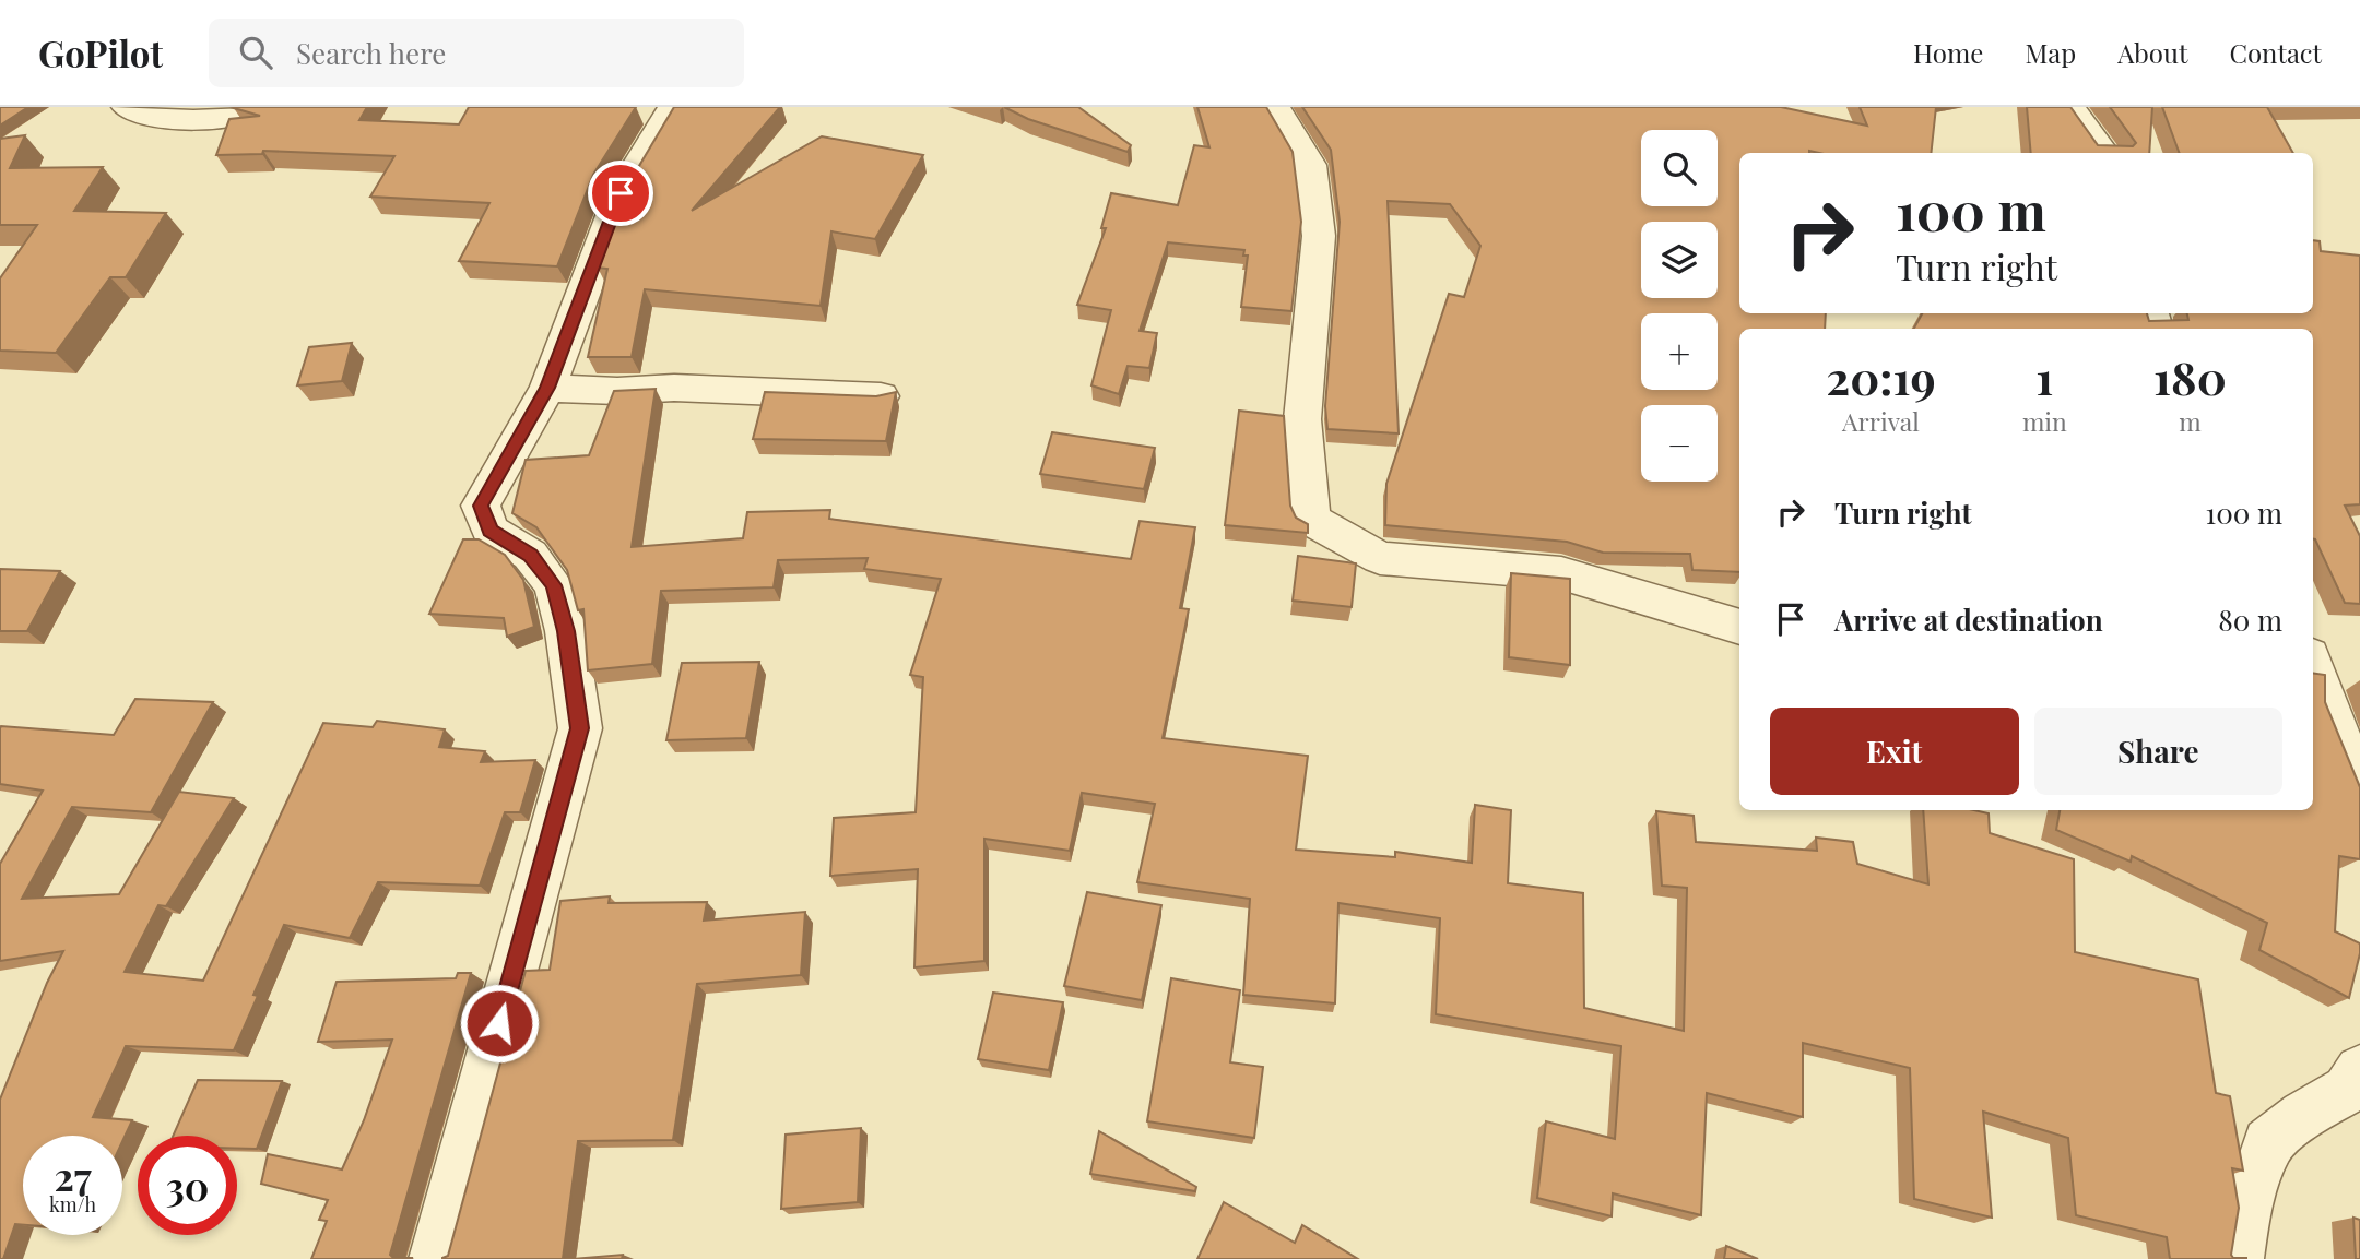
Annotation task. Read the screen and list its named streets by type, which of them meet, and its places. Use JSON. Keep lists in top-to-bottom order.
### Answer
{
  "page": {
    "header": "GoPilot",
    "search": "Search here",
    "nav": [
      "Home",
      "Map",
      "About",
      "Contact"
    ],
    "map_buttons": ["+", "−"],
    "turn": ["100 m", "Turn right"],
    "eta": [
      "20:19",
      "Arrival",
      "1",
      "min",
      "180",
      "m"
    ],
    "list": [
      {
        "name": "Turn right",
        "value": "100 m"
      },
      {
        "name": "Arrive at destination",
        "value": "80 m"
      }
    ],
    "buttons": ["Exit", "Share"],
    "speed": "27 km/h",
    "limit": "30"
  }
}
